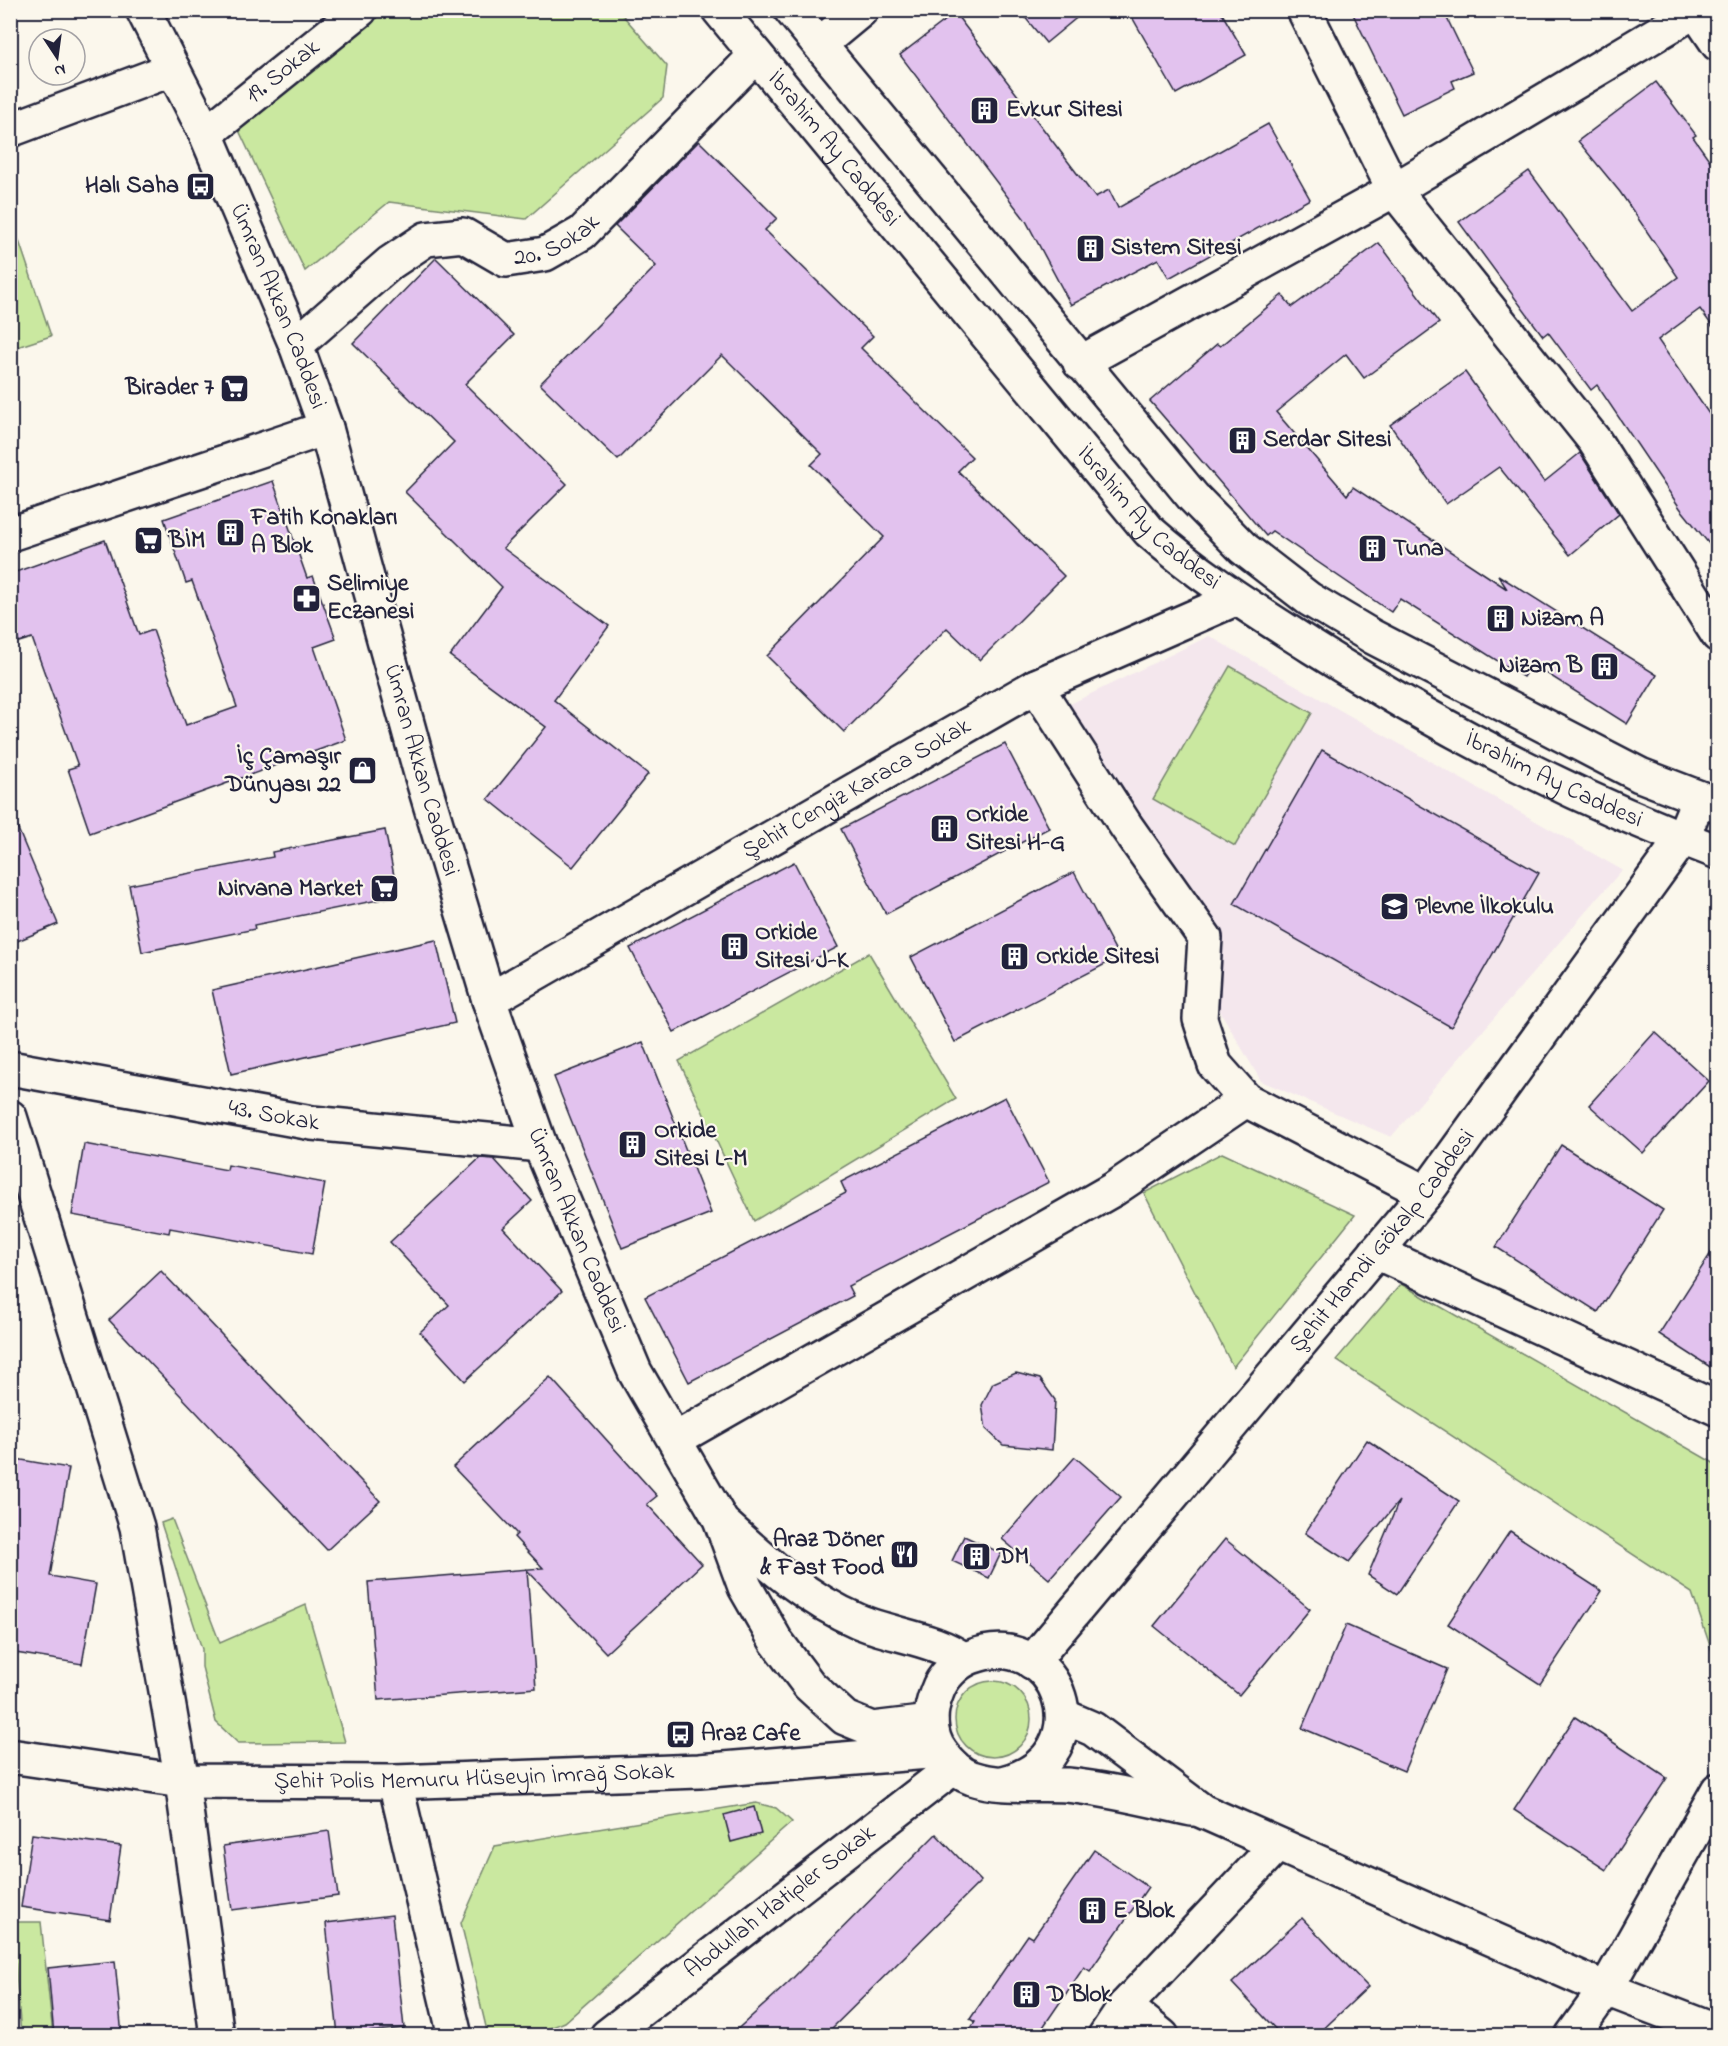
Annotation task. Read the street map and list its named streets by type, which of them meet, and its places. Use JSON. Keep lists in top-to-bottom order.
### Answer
{
  "streets": {
    "street": [
      "19. Sokak",
      "İbrahim Ay Caddesi",
      "20. Sokak",
      "Ümran Akkan Caddesi",
      "Şehit Cengiz Karaca Sokak",
      "43. Sokak",
      "Şehit Hamdi Gökalp Caddesi",
      "Şehit Polis Memuru Hüseyin İmrağ Sokak",
      "Abdullah Hatipler Sokak"
    ]
  },
  "crossings": [
    ["19. Sokak", "Ümran Akkan Caddesi"],
    ["İbrahim Ay Caddesi", "20. Sokak"],
    ["İbrahim Ay Caddesi", "Şehit Cengiz Karaca Sokak"],
    ["İbrahim Ay Caddesi", "Şehit Hamdi Gökalp Caddesi"],
    ["20. Sokak", "Ümran Akkan Caddesi"],
    ["Ümran Akkan Caddesi", "Şehit Cengiz Karaca Sokak"],
    ["Ümran Akkan Caddesi", "43. Sokak"],
    ["Şehit Hamdi Gökalp Caddesi", "Şehit Polis Memuru Hüseyin İmrağ Sokak"],
    ["Şehit Hamdi Gökalp Caddesi", "Abdullah Hatipler Sokak"],
    ["Şehit Polis Memuru Hüseyin İmrağ Sokak", "Abdullah Hatipler Sokak"]
  ],
  "places": {
    "building": [
      "Evkur Sitesi",
      "Sistem Sitesi",
      "Serdar Sitesi",
      "Fatih Konakları A Blok",
      "Tuna",
      "Nizam A",
      "Nizam B",
      "Orkide Sitesi H-G",
      "Orkide Sitesi J-K",
      "Orkide Sitesi",
      "Orkide Sitesi L-M",
      "DM",
      "E Blok",
      "D Blok"
    ],
    "bus stop": ["Halı Saha", "Araz Cafe"],
    "supermarket": ["Birader 7", "BİM", "Nirvana Market"],
    "pharmacy": ["Selimiye Eczanesi"],
    "shop": ["İç Çamaşır Dünyası 22"],
    "school or university": ["Plevne İlkokulu"],
    "restaurant": ["Araz Döner & Fast Food"]
  },
  "north": "bottom"
}
